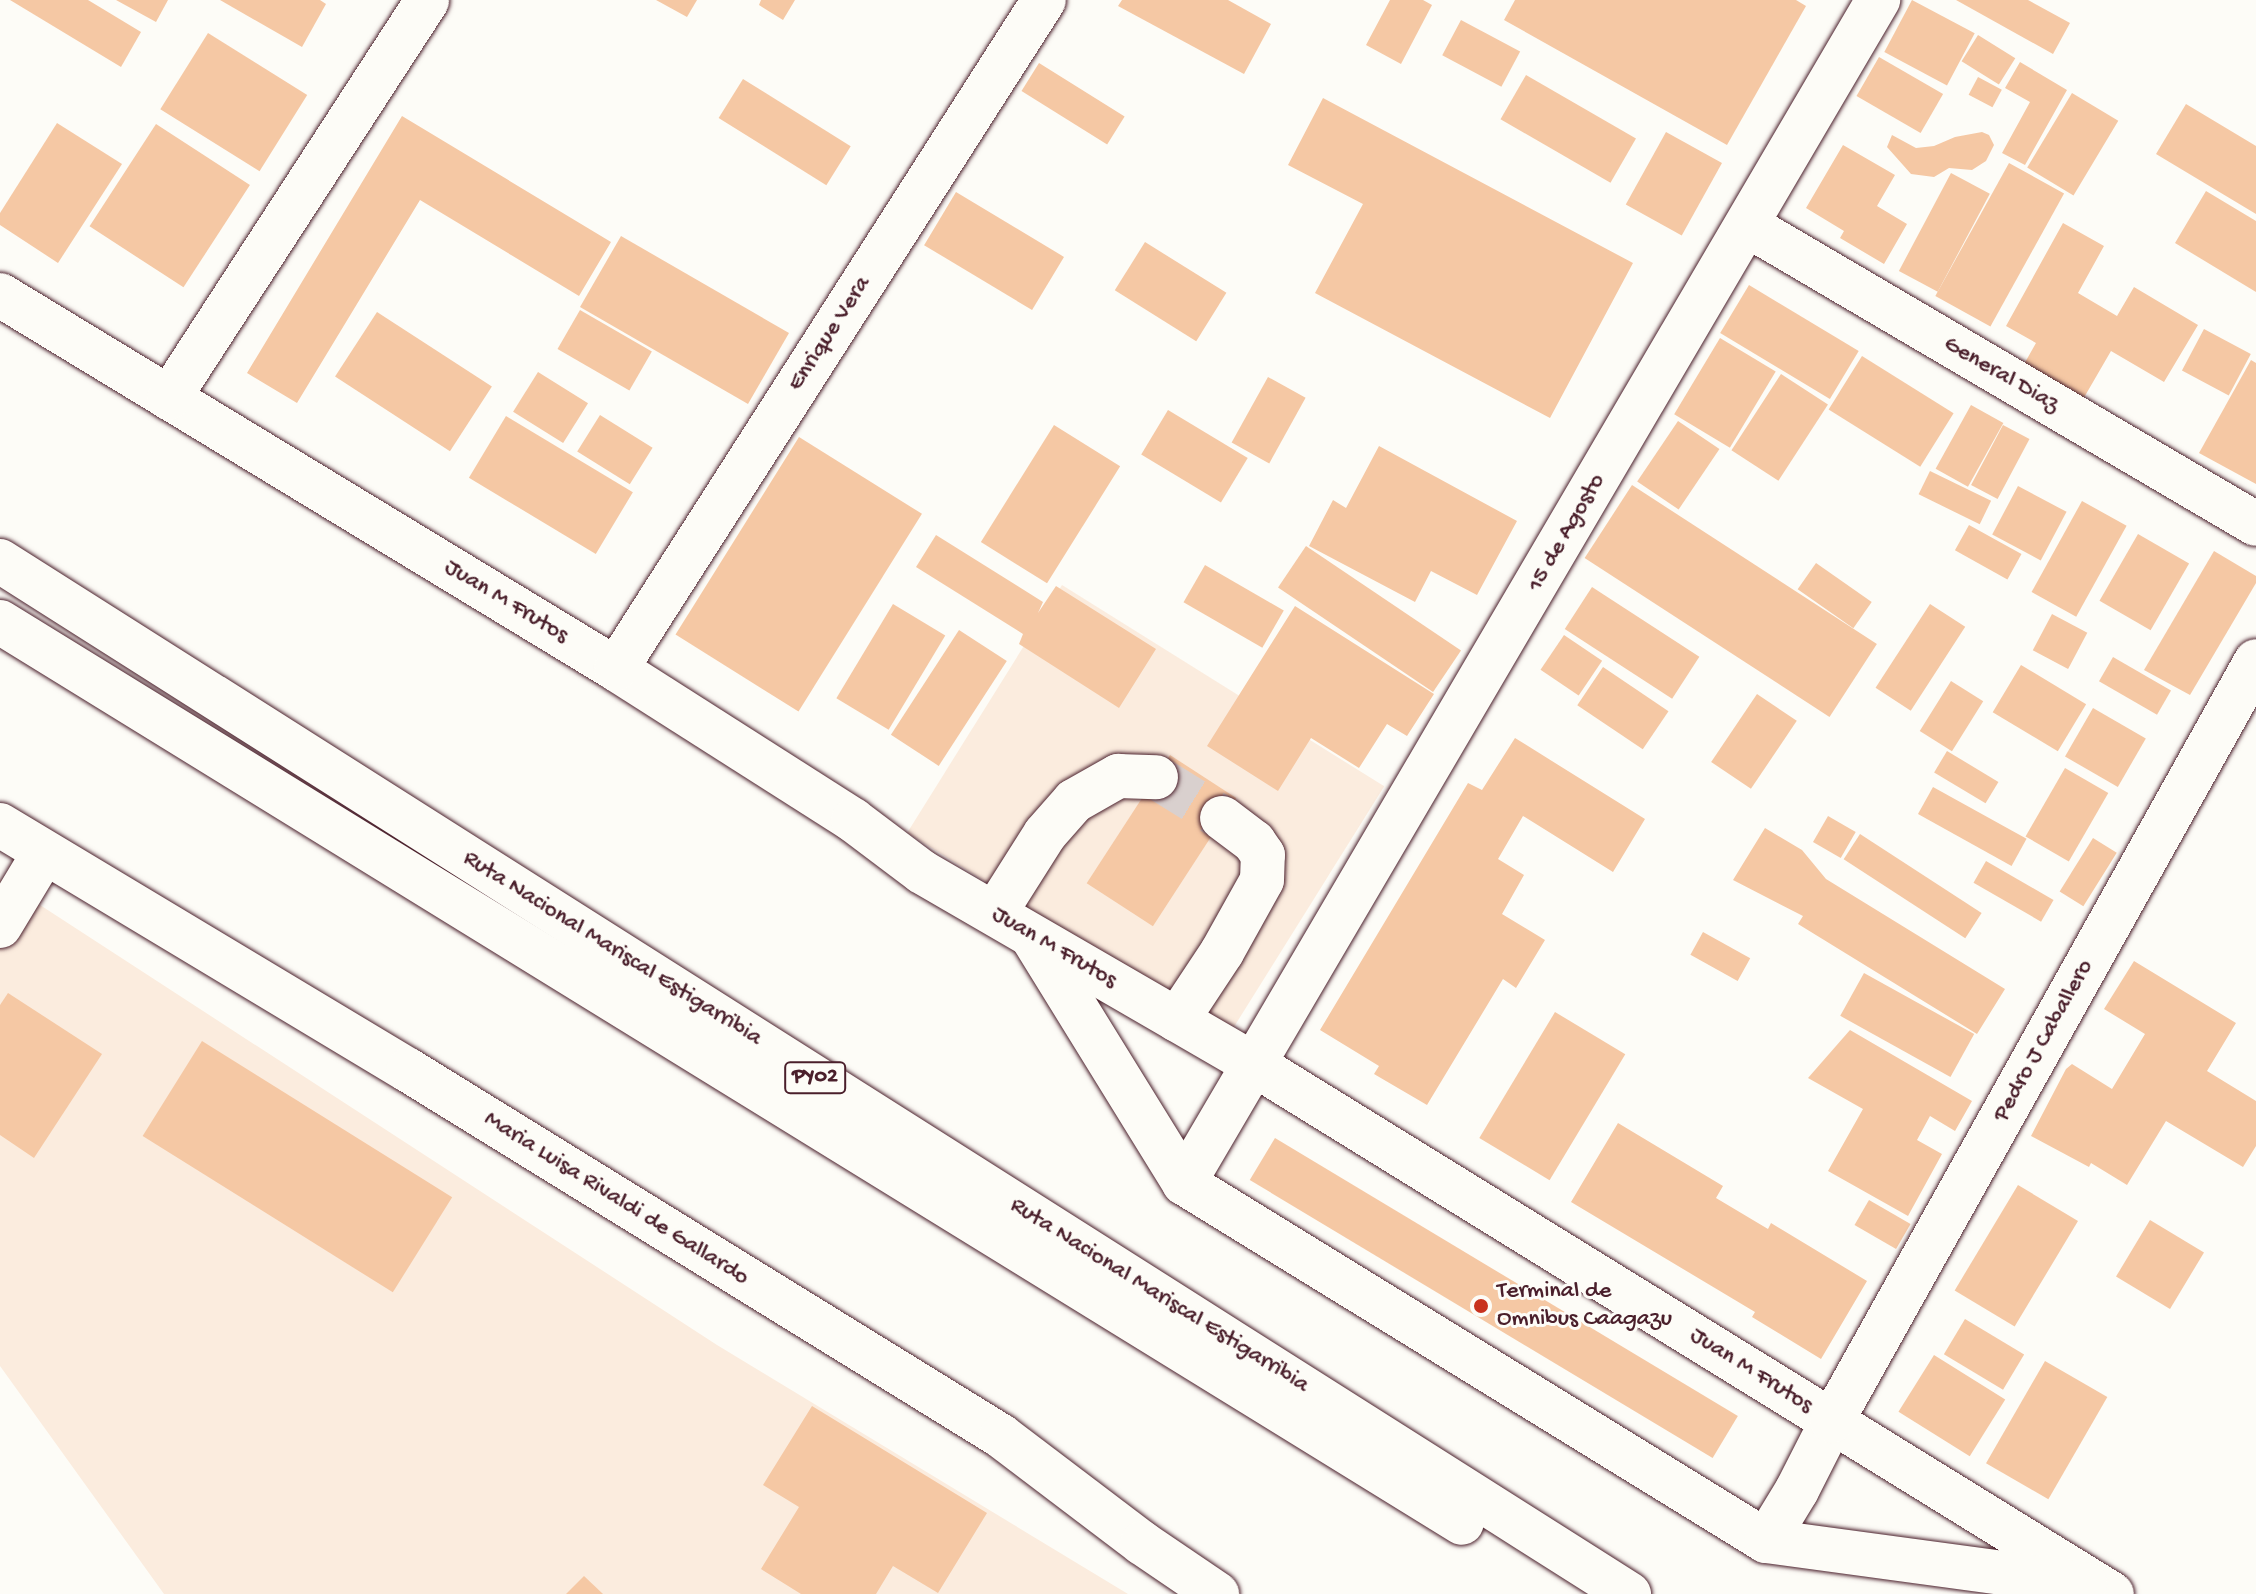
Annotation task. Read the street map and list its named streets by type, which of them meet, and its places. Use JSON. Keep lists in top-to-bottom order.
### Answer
{
  "streets": {
    "main road": [
      "Enrique Vera",
      "General Diaz",
      "15 de Agosto",
      "Juan M Frutos",
      "Ruta Nacional Mariscal Estigarribia",
      "Pedro J Caballero",
      "PY02",
      "Maria Luisa Rivaldi de Gallardo"
    ]
  },
  "crossings": [
    ["Enrique Vera", "Juan M Frutos"],
    ["General Diaz", "15 de Agosto"],
    ["15 de Agosto", "Juan M Frutos"],
    ["Juan M Frutos", "Pedro J Caballero"]
  ],
  "places": ["Terminal de Omnibus Caagazu"]
}
